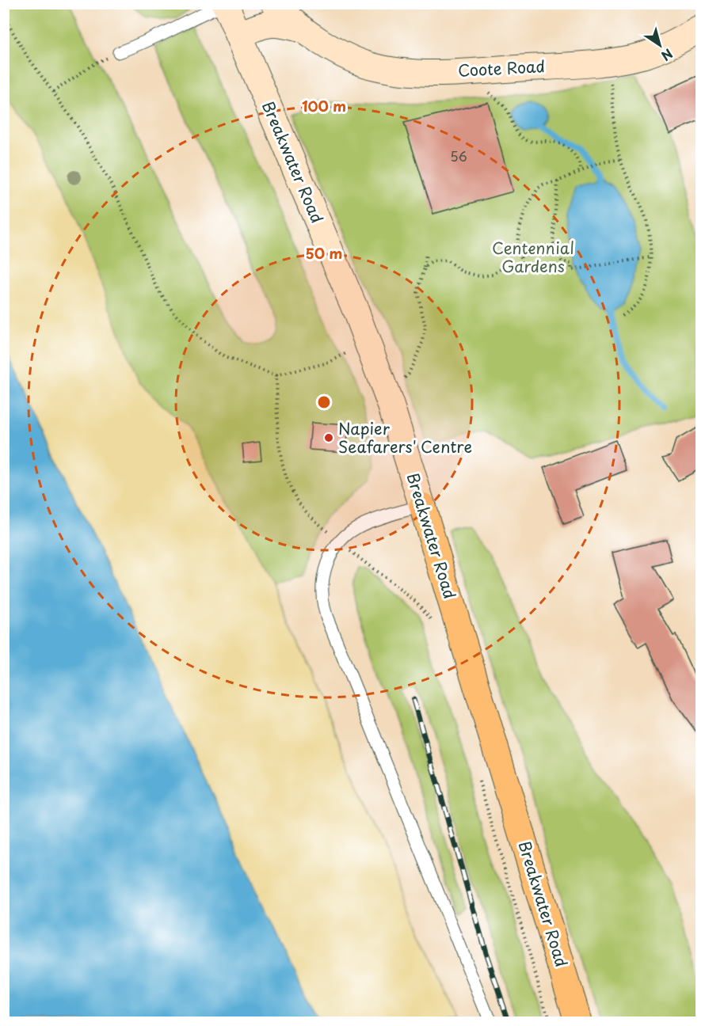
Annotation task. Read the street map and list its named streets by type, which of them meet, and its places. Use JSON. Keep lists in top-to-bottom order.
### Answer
{
  "streets": {
    "highway": ["Breakwater Road"],
    "main road": ["Coote Road"]
  },
  "crossings": [
    ["Coote Road", "Breakwater Road"]
  ],
  "parks": ["Centennial Gardens"],
  "places": ["Napier Seafarers' Centre"],
  "house_numbers": ["56"],
  "north": "bottom right",
  "rings": ["100 m", "50 m"]
}
